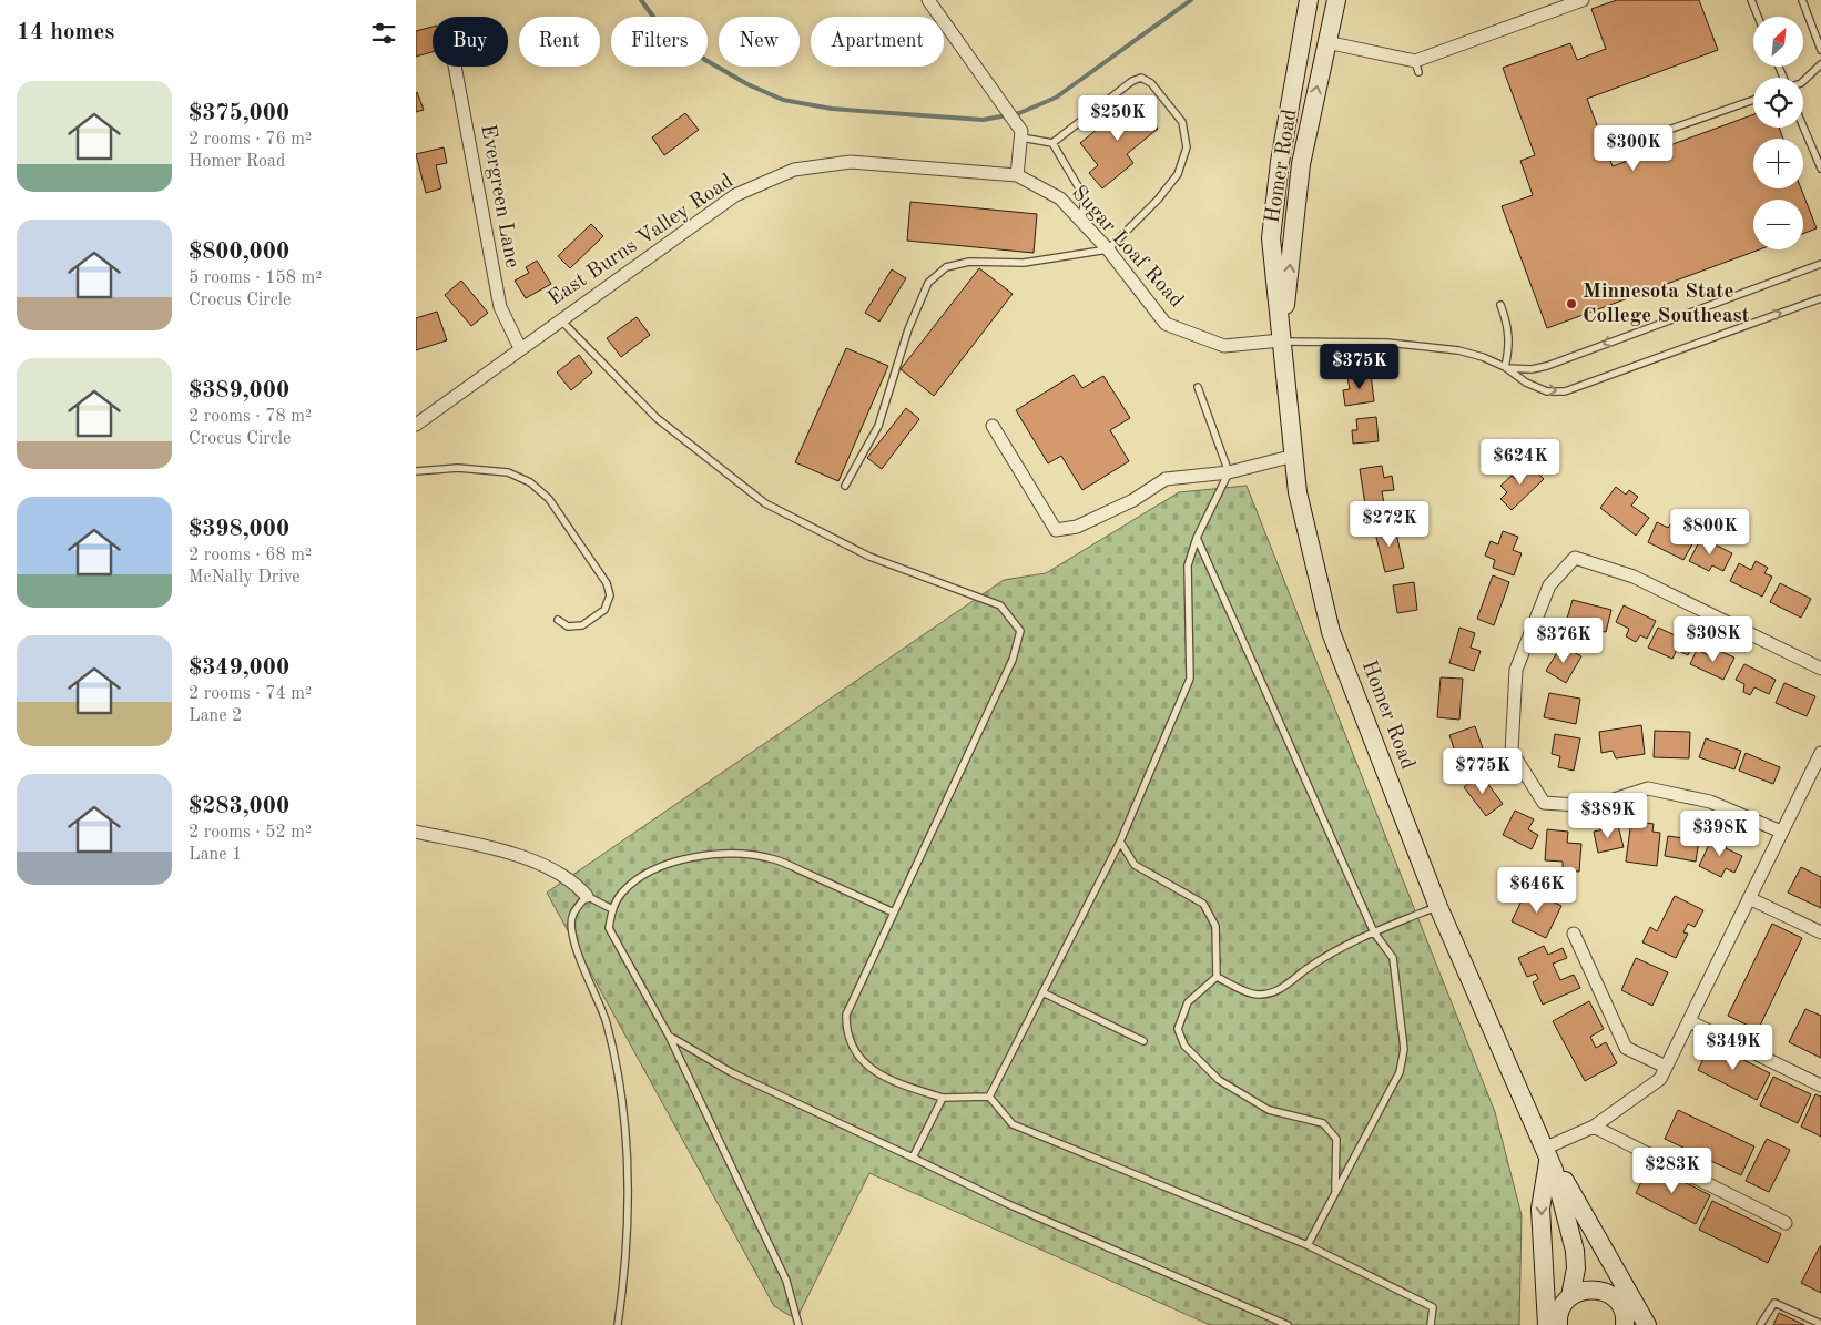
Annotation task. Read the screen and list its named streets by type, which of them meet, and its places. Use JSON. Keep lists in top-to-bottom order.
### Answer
{
  "streets": {
    "street": [
      "Homer Road",
      "Evergreen Lane",
      "East Burns Valley Road",
      "Sugar Loaf Road"
    ]
  },
  "crossings": [
    ["Homer Road", "Sugar Loaf Road"],
    ["Evergreen Lane", "East Burns Valley Road"],
    ["East Burns Valley Road", "Sugar Loaf Road"]
  ],
  "places": ["Minnesota State College Southeast"],
  "north": "top right",
  "page": {
    "heading": "14 homes",
    "map_buttons": ["+", "−"],
    "chip": [
      "Buy",
      "Rent",
      "Filters",
      "New",
      "Apartment"
    ],
    "list": [
      {
        "name": "$375,000",
        "note": "2 rooms · 76 m² · Homer Road"
      },
      {
        "name": "$800,000",
        "note": "5 rooms · 158 m² · Crocus Circle"
      },
      {
        "name": "$389,000",
        "note": "2 rooms · 78 m² · Crocus Circle"
      },
      {
        "name": "$398,000",
        "note": "2 rooms · 68 m² · McNally Drive"
      },
      {
        "name": "$349,000",
        "note": "2 rooms · 74 m² · Lane 2"
      },
      {
        "name": "$283,000",
        "note": "2 rooms · 52 m² · Lane 1"
      }
    ],
    "price": [
      "$250K",
      "$300K",
      "$375K",
      "$624K",
      "$272K",
      "$800K",
      "$308K",
      "$376K",
      "$775K",
      "$389K",
      "$398K",
      "$646K",
      "$349K",
      "$283K"
    ]
  }
}
